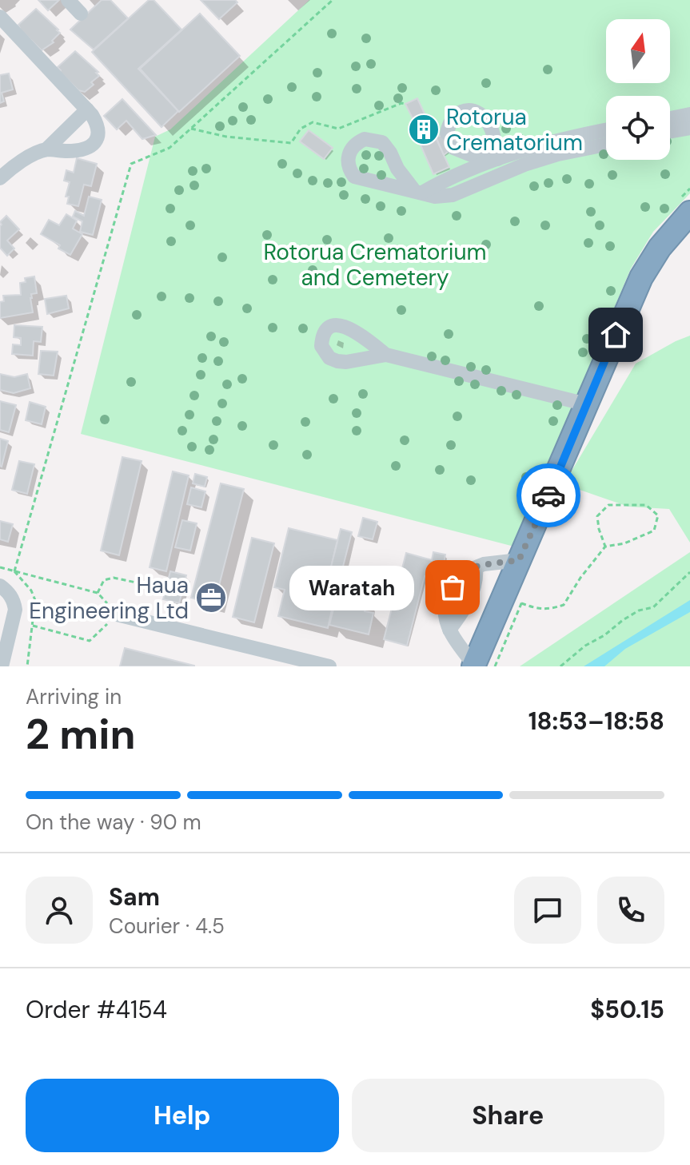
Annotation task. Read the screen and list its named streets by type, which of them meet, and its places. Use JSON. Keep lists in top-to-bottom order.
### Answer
{
  "parks": ["Rotorua Crematorium and Cemetery"],
  "places": {
    "building": ["Rotorua Crematorium"],
    "other": ["Waratah"],
    "office": ["Haua Engineering Ltd"]
  },
  "north": "top",
  "page": {
    "bubble": "Waratah",
    "heading": ["2 min", "Arriving in", "18:53–18:58"],
    "panel": [
      "Sam",
      "Courier · 4.5",
      "Order #4154",
      "$50.15"
    ],
    "bar": "On the way · 90 m",
    "buttons": ["Help", "Share"]
  }
}
